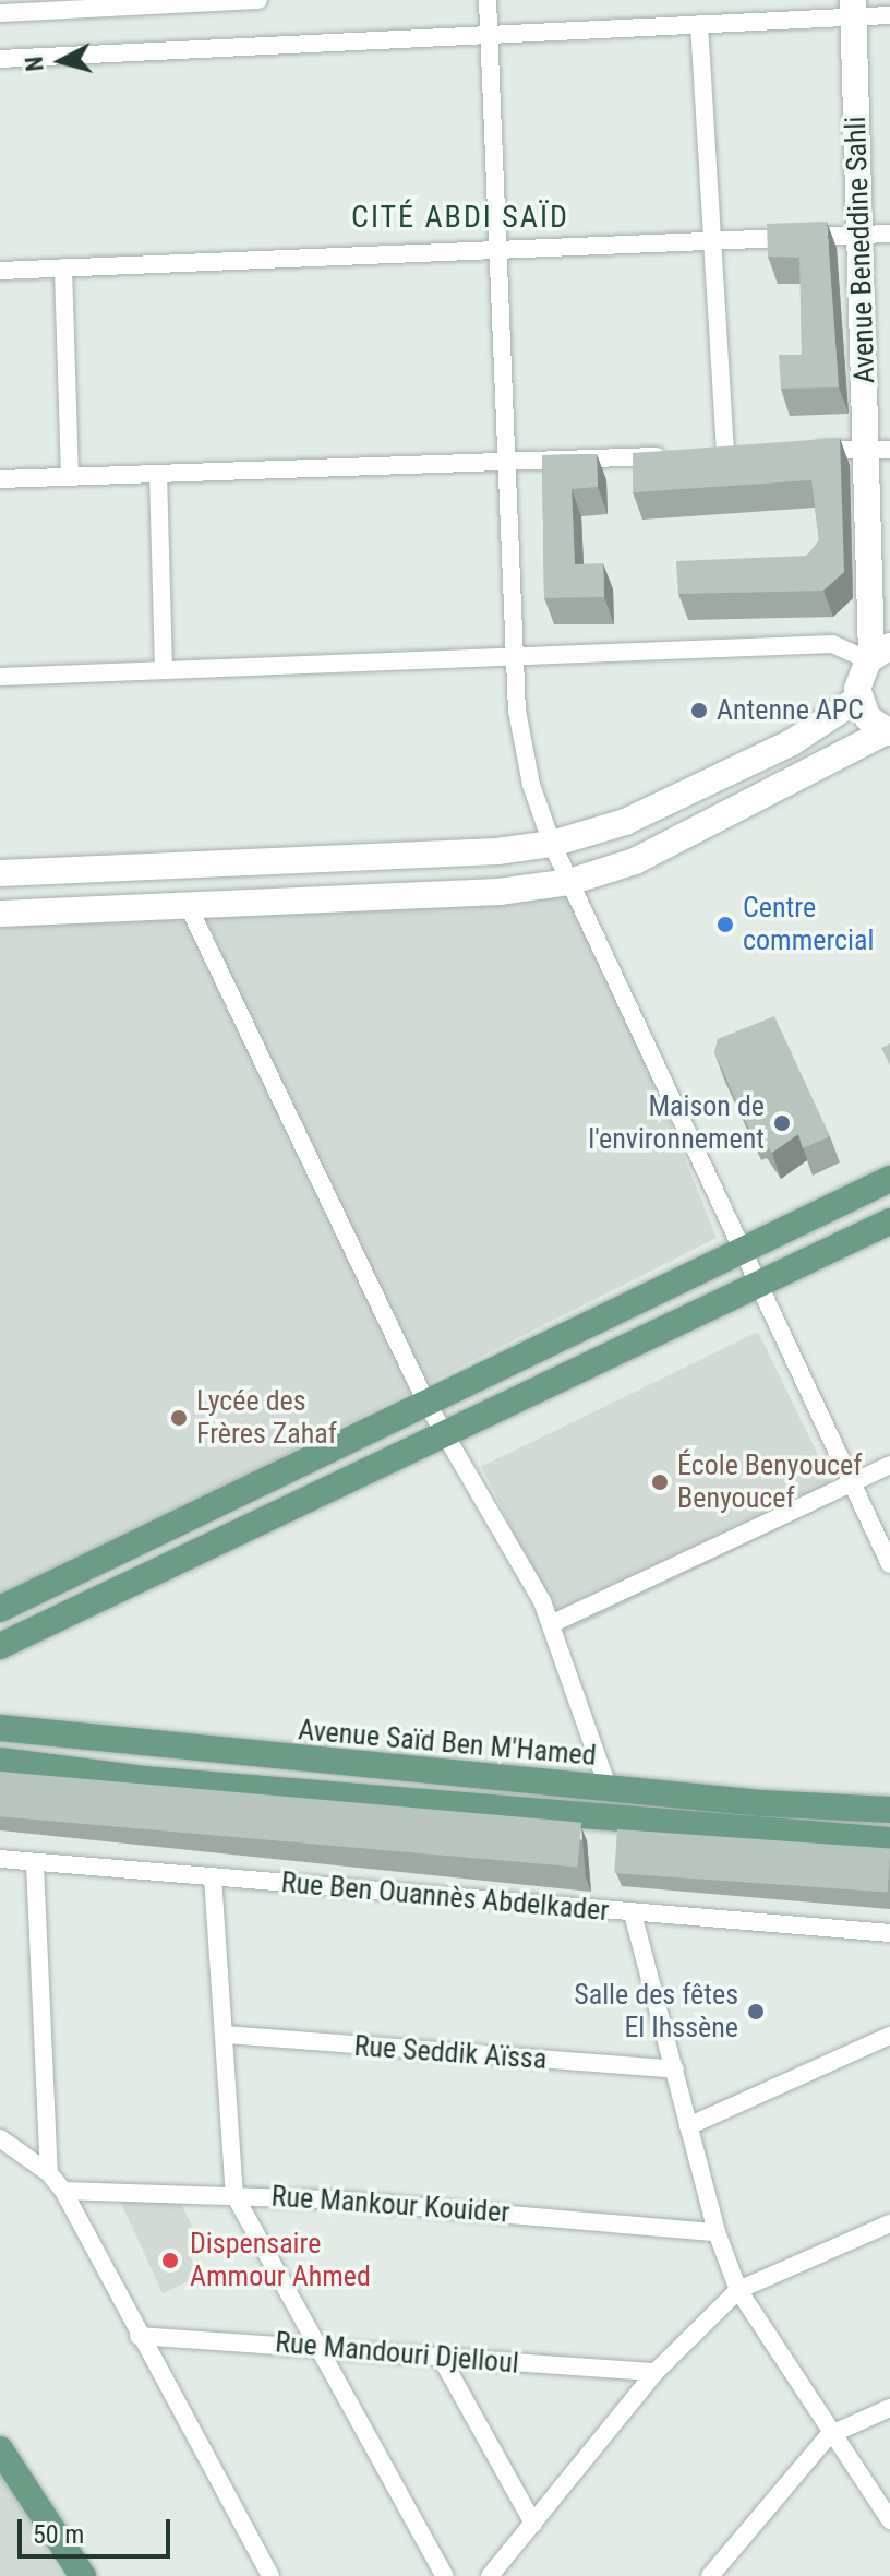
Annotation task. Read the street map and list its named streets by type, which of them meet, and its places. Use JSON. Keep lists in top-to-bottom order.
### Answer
{
  "streets": {
    "main road": ["Avenue Saïd Ben M'Hamed"],
    "street": [
      "Avenue Beneddine Sahli",
      "Rue Ben Ouannès Abdelkader",
      "Rue Seddik Aïssa",
      "Rue Mankour Kouider",
      "Rue Mandouri Djelloul"
    ]
  },
  "districts": ["CITÉ ABDI SAÏD"],
  "places": [
    "Antenne APC",
    "Centre commercial",
    "Maison de l'environnement",
    "Lycée des Frères Zahaf",
    "École Benyoucef Benyoucef",
    "Salle des fêtes El Ihssène",
    "Dispensaire Ammour Ahmed"
  ],
  "scale_bar": "50 m",
  "north": "left"
}
